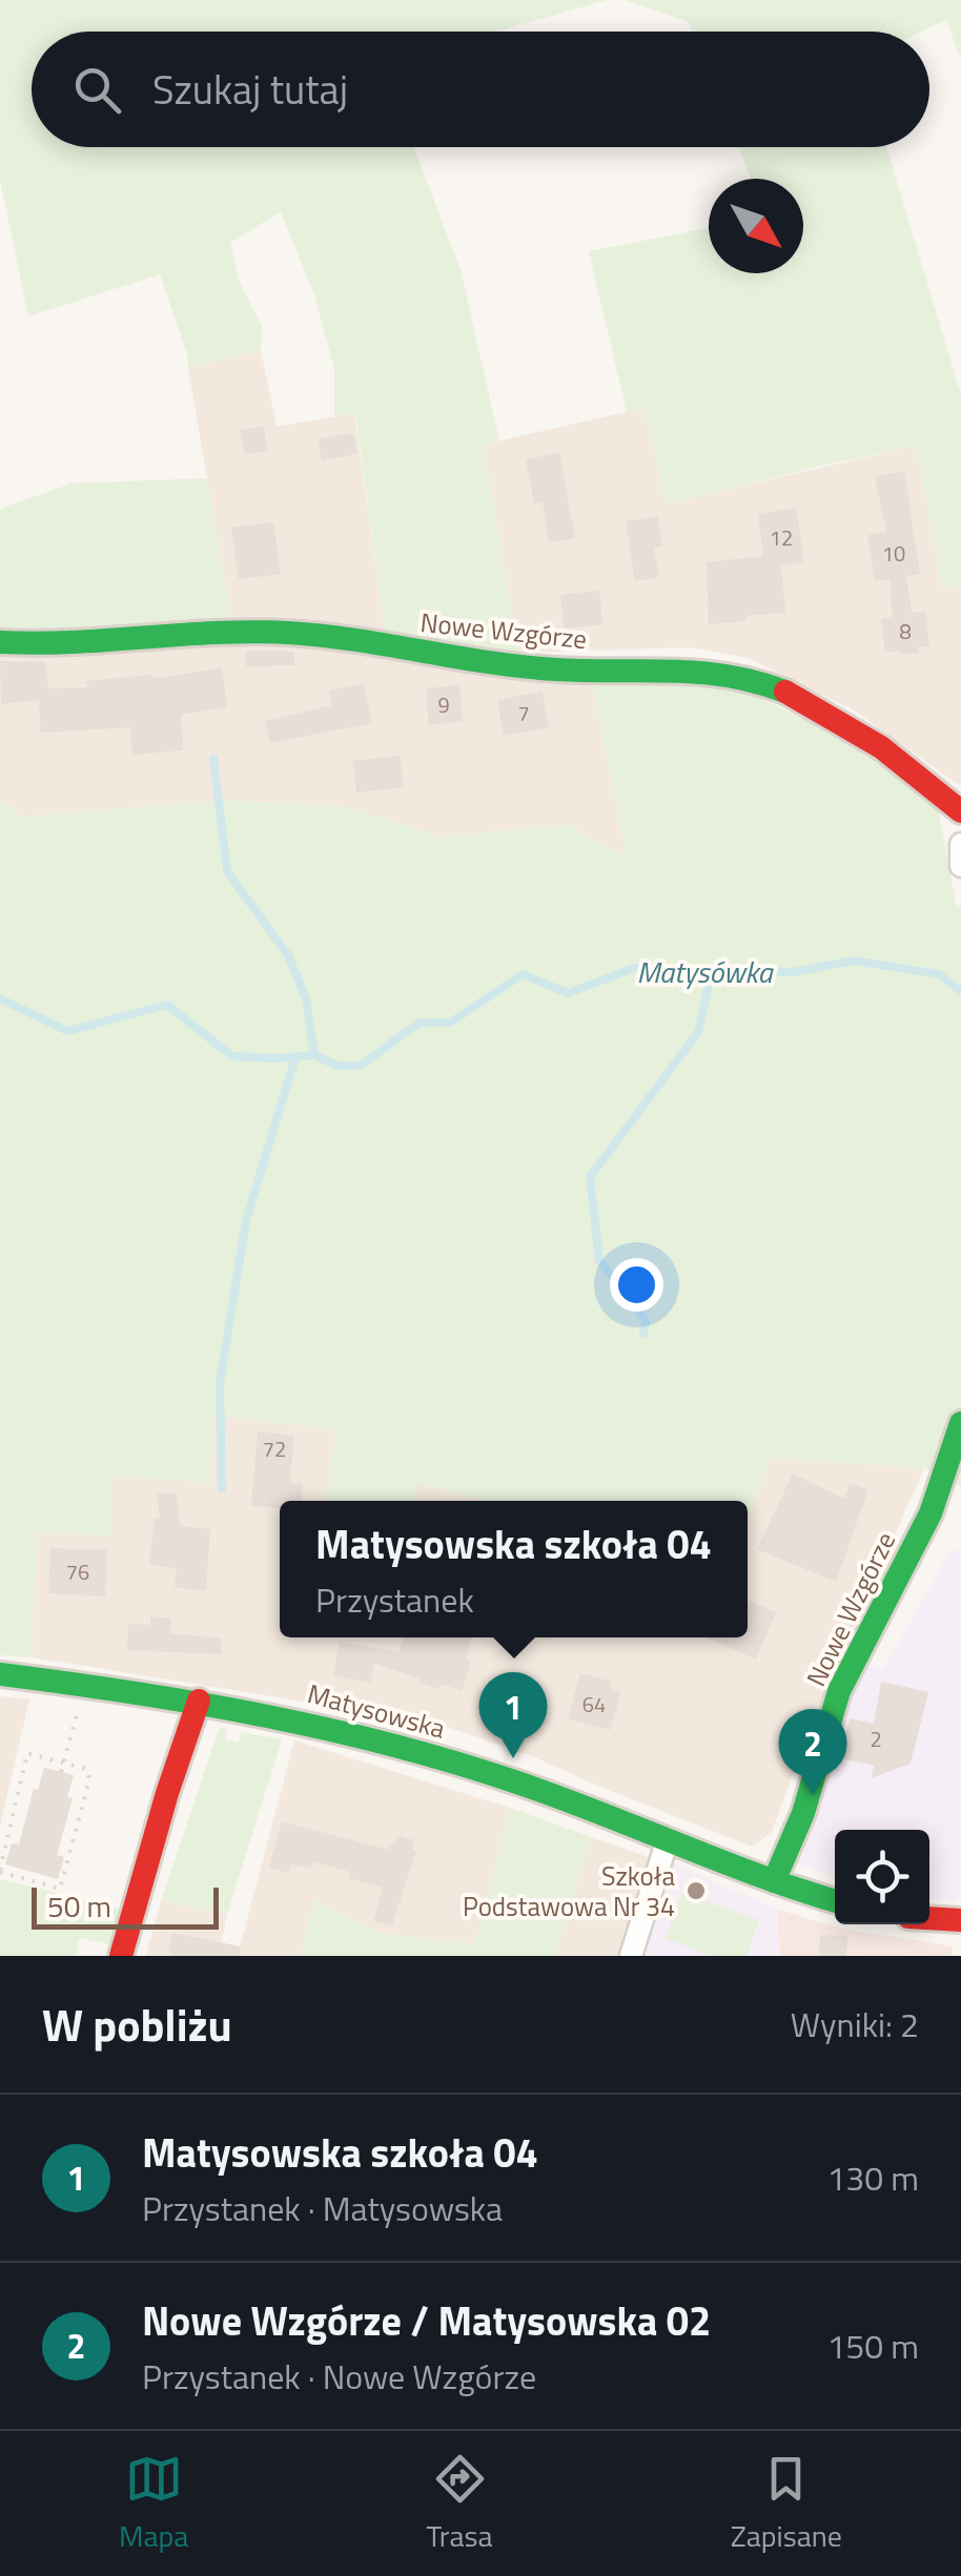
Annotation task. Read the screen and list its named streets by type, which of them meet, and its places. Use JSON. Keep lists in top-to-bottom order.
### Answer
{
  "streets": {
    "street": ["Nowe Wzgórze", "Matysowska"]
  },
  "crossings": [
    ["Nowe Wzgórze", "Matysowska"]
  ],
  "water": ["Matysówka"],
  "places": ["Szkoła Podstawowa Nr 34"],
  "house_numbers": [
    "12",
    "10",
    "8",
    "9",
    "7",
    "72",
    "76",
    "64",
    "2"
  ],
  "scale_bar": "50 m",
  "north": "bottom right",
  "page": {
    "search": "Szukaj tutaj",
    "popup": ["Matysowska szkoła 04", "Przystanek"],
    "pins": ["1", "2"],
    "scale": "50 m",
    "heading": ["W pobliżu", "Wyniki: 2"],
    "list": [
      {
        "mark": "1",
        "name": "Matysowska szkoła 04",
        "note": "Przystanek · Matysowska",
        "value": "130 m"
      },
      {
        "mark": "2",
        "name": "Nowe Wzgórze / Matysowska 02",
        "note": "Przystanek · Nowe Wzgórze",
        "value": "150 m"
      }
    ],
    "nav": ["Mapa", "Trasa", "Zapisane"]
  }
}
